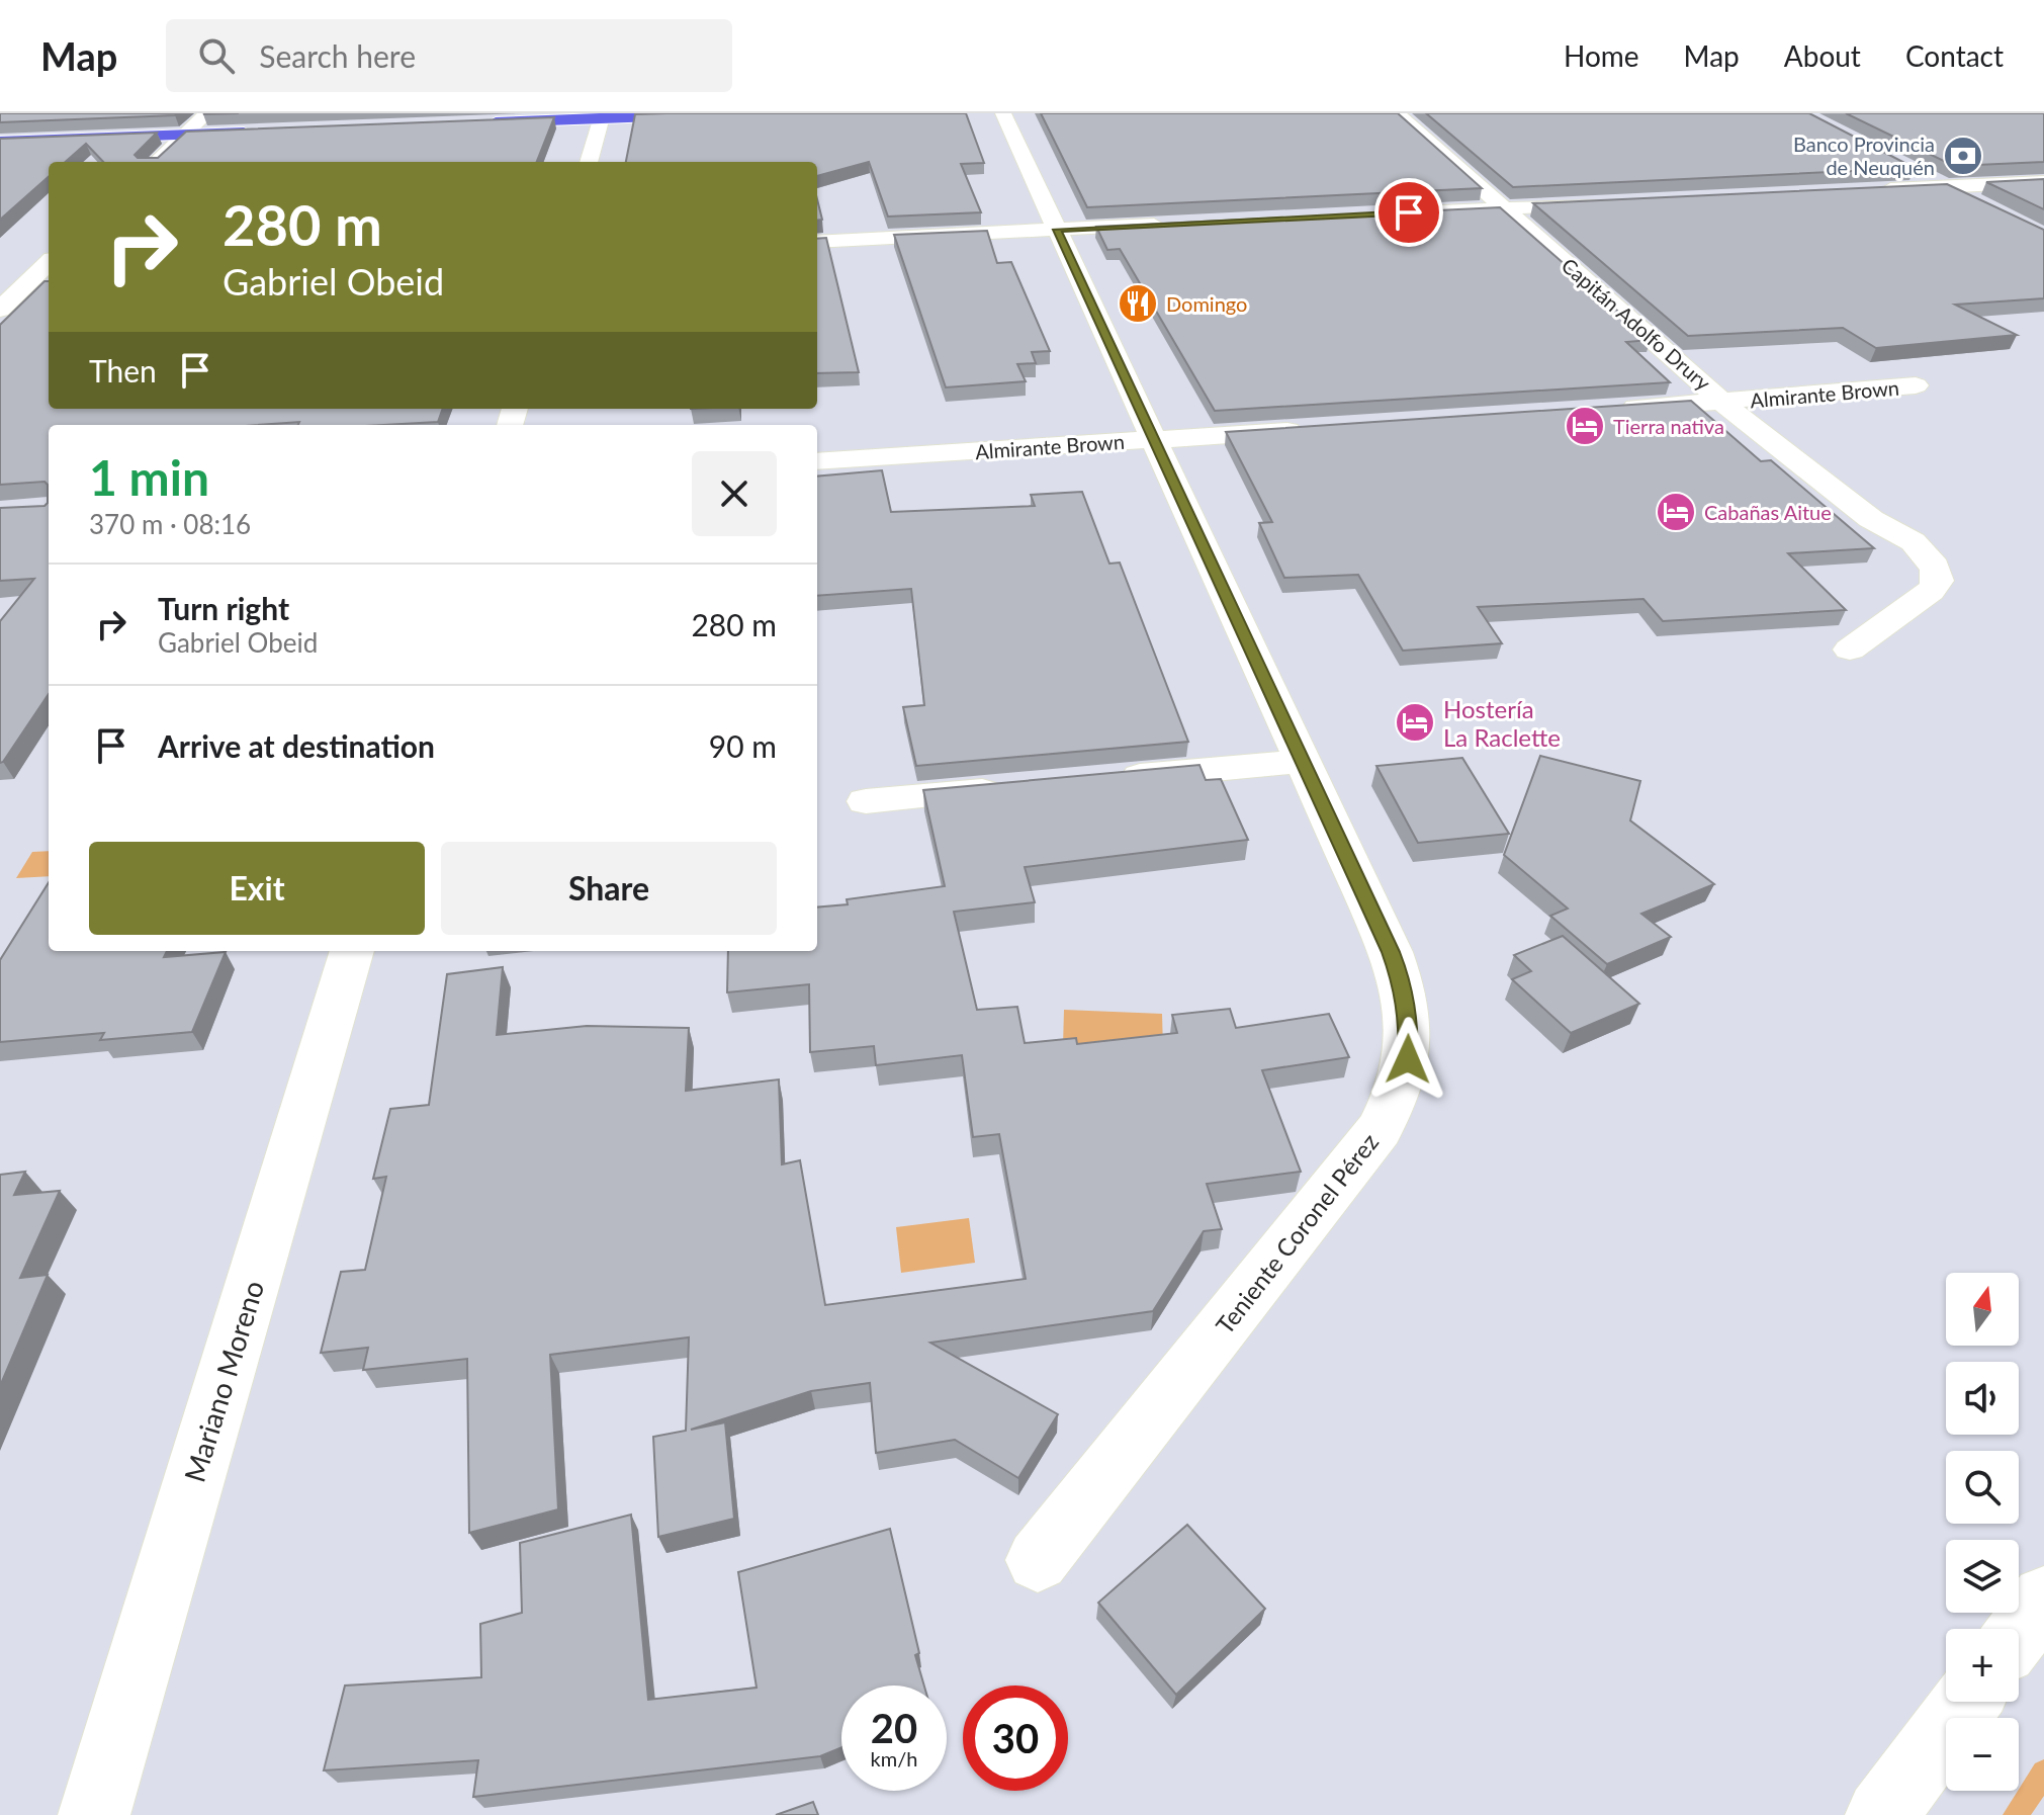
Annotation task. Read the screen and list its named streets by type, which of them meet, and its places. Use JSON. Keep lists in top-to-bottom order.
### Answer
{
  "streets": {
    "street": [
      "Capitán Adolfo Drury",
      "Almirante Brown",
      "Teniente Coronel Pérez",
      "Mariano Moreno"
    ]
  },
  "crossings": [
    ["Capitán Adolfo Drury", "Almirante Brown"],
    ["Almirante Brown", "Teniente Coronel Pérez"]
  ],
  "places": {
    "bank": ["Banco Provincia de Neuquén"],
    "restaurant": ["Domingo"],
    "hotel": ["Tierra nativa", "Cabañas Aitue", "Hostería La Raclette"]
  },
  "north": "top",
  "page": {
    "header": "Map",
    "search": "Search here",
    "nav": [
      "Home",
      "Map",
      "About",
      "Contact"
    ],
    "turn": ["280 m", "Gabriel Obeid"],
    "then": "Then",
    "heading": ["1 min", "370 m · 08:16"],
    "list": [
      {
        "name": "Turn right",
        "note": "Gabriel Obeid",
        "value": "280 m"
      },
      {
        "name": "Arrive at destination",
        "value": "90 m"
      }
    ],
    "buttons": ["Exit", "Share"],
    "map_buttons": ["+", "−"],
    "speed": "20 km/h",
    "limit": "30"
  }
}
